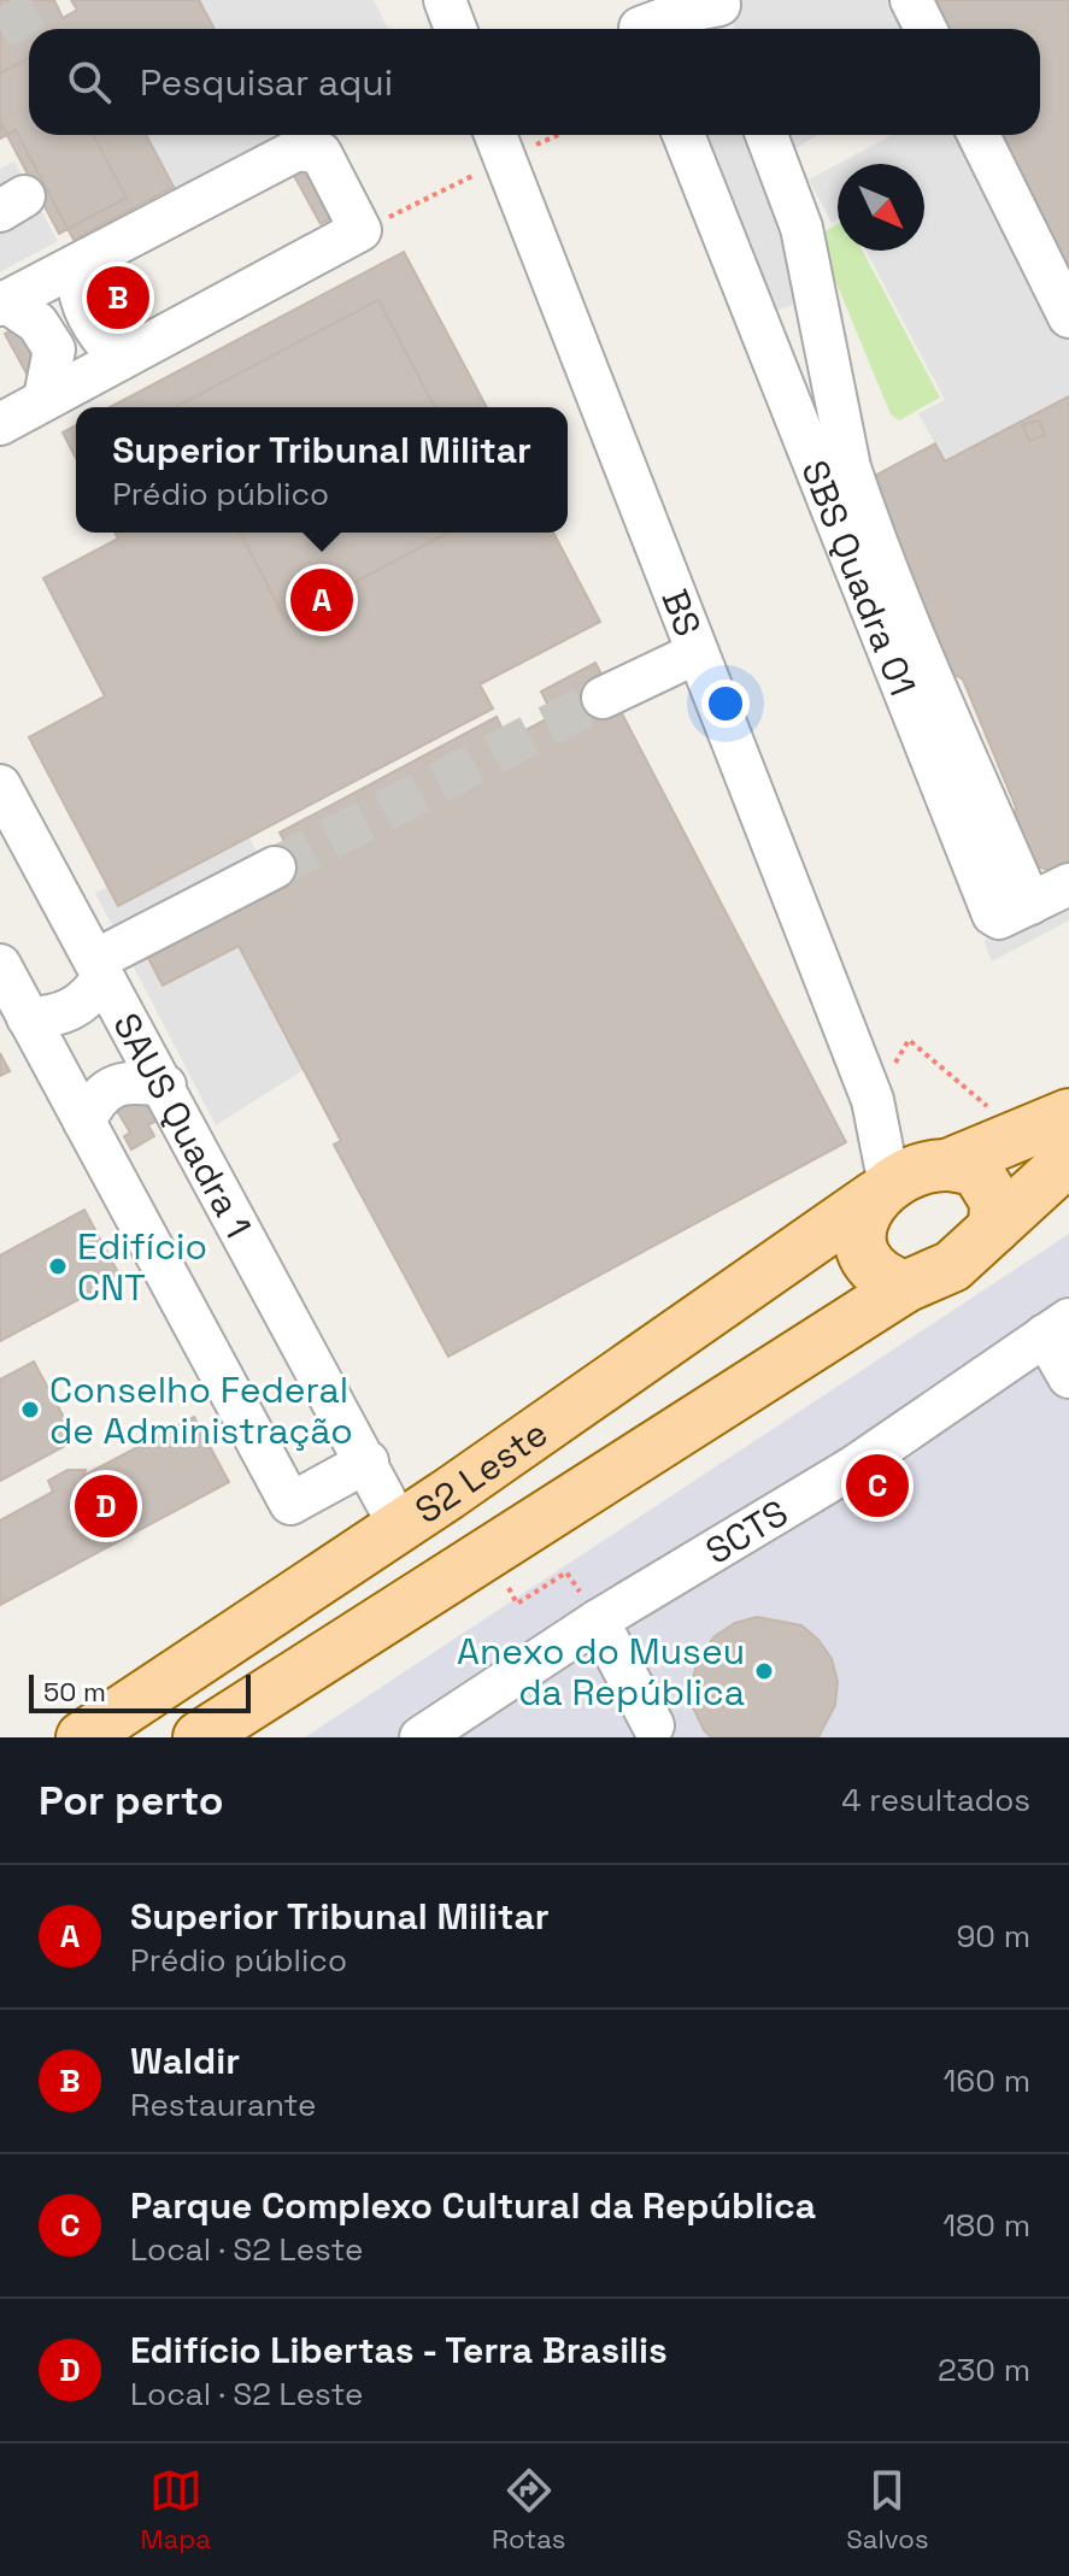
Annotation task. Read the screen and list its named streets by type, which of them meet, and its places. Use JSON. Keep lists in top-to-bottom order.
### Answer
{
  "streets": {
    "main road": ["S2 Leste"],
    "street": [
      "SBS Quadra 01",
      "BS",
      "SAUS Quadra 1",
      "SCTS"
    ]
  },
  "crossings": [
    ["BS", "S2 Leste"],
    ["SAUS Quadra 1", "S2 Leste"]
  ],
  "places": ["Edifício CNT", "Conselho Federal de Administração", "Anexo do Museu da República"],
  "scale_bar": "50 m",
  "north": "bottom right",
  "page": {
    "search": "Pesquisar aqui",
    "pins": [
      "B",
      "A",
      "C",
      "D"
    ],
    "popup": ["Superior Tribunal Militar", "Prédio público"],
    "scale": "50 m",
    "heading": ["Por perto", "4 resultados"],
    "list": [
      {
        "mark": "A",
        "name": "Superior Tribunal Militar",
        "note": "Prédio público",
        "value": "90 m"
      },
      {
        "mark": "B",
        "name": "Waldir",
        "note": "Restaurante",
        "value": "160 m"
      },
      {
        "mark": "C",
        "name": "Parque Complexo Cultural da República",
        "note": "Local · S2 Leste",
        "value": "180 m"
      },
      {
        "mark": "D",
        "name": "Edifício Libertas - Terra Brasilis",
        "note": "Local · S2 Leste",
        "value": "230 m"
      }
    ],
    "nav": ["Mapa", "Rotas", "Salvos"]
  }
}
